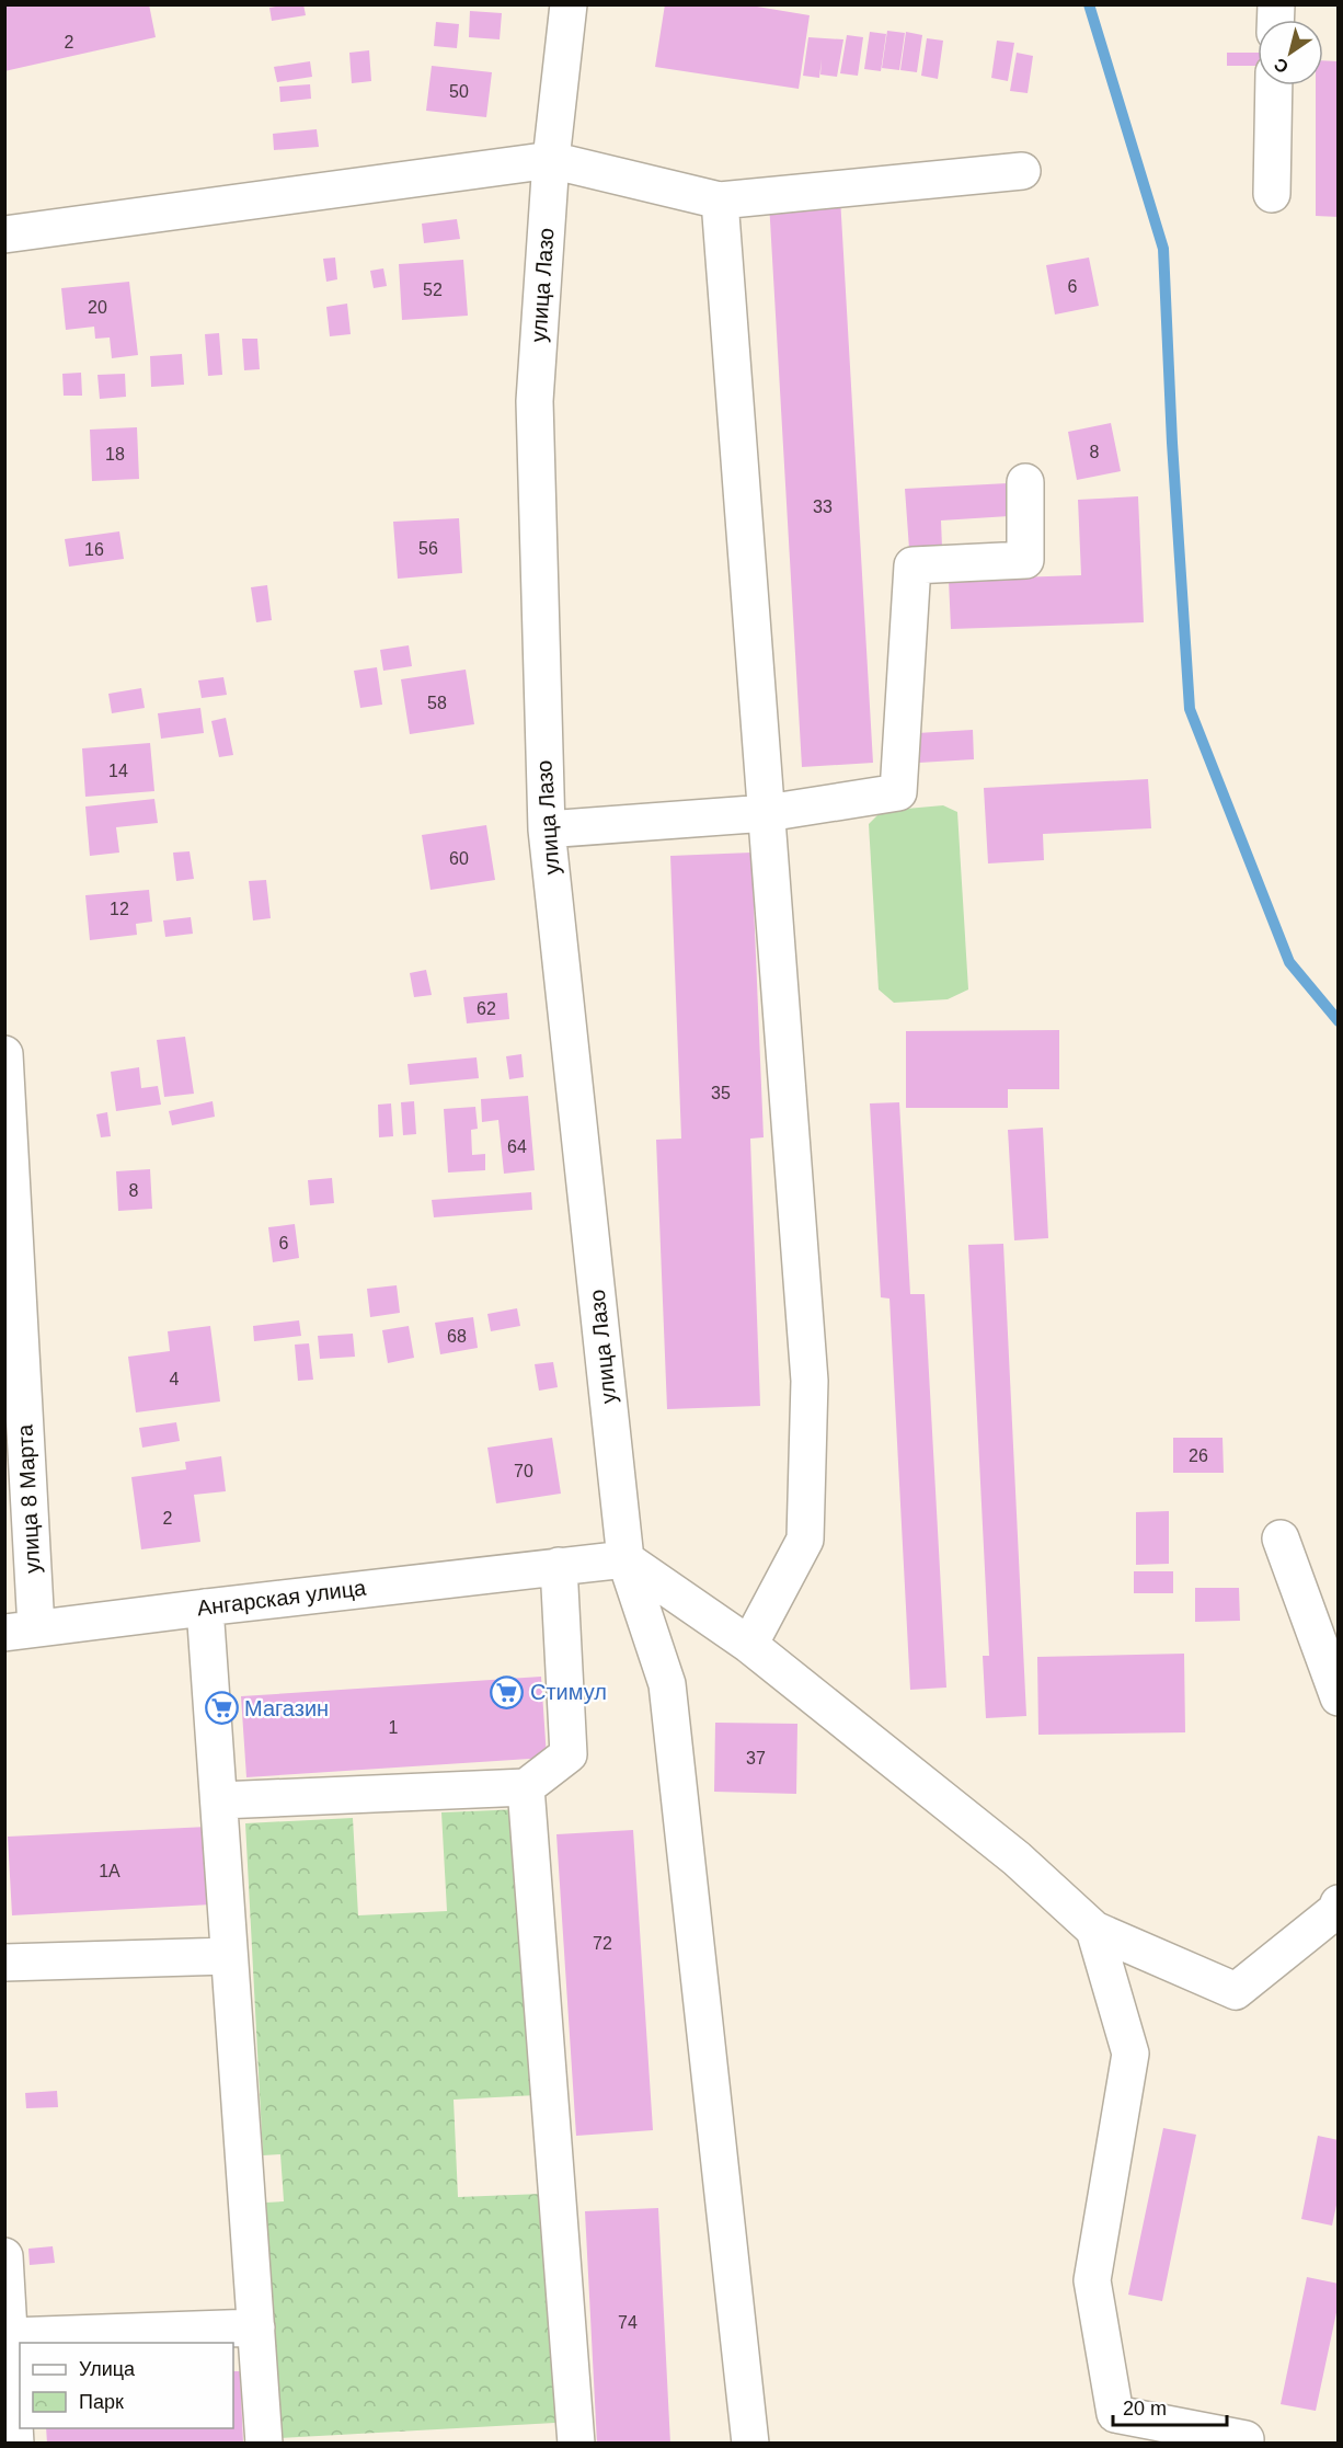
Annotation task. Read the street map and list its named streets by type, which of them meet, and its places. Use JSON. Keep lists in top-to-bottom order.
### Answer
{
  "streets": {
    "street": ["улица Лазо", "улица 8 Марта", "Ангарская улица"]
  },
  "crossings": [
    ["улица 8 Марта", "Ангарская улица"]
  ],
  "places": {
    "supermarket": ["Стимул", "Магазин"]
  },
  "house_numbers": [
    "2",
    "50",
    "6",
    "52",
    "20",
    "8",
    "18",
    "33",
    "56",
    "16",
    "58",
    "14",
    "60",
    "12",
    "62",
    "35",
    "64",
    "8",
    "6",
    "68",
    "4",
    "26",
    "70",
    "2",
    "1",
    "37",
    "1А",
    "72",
    "74"
  ],
  "legend": ["Улица", "Парк"],
  "scale_bar": "20 m",
  "north": "bottom left"
}
